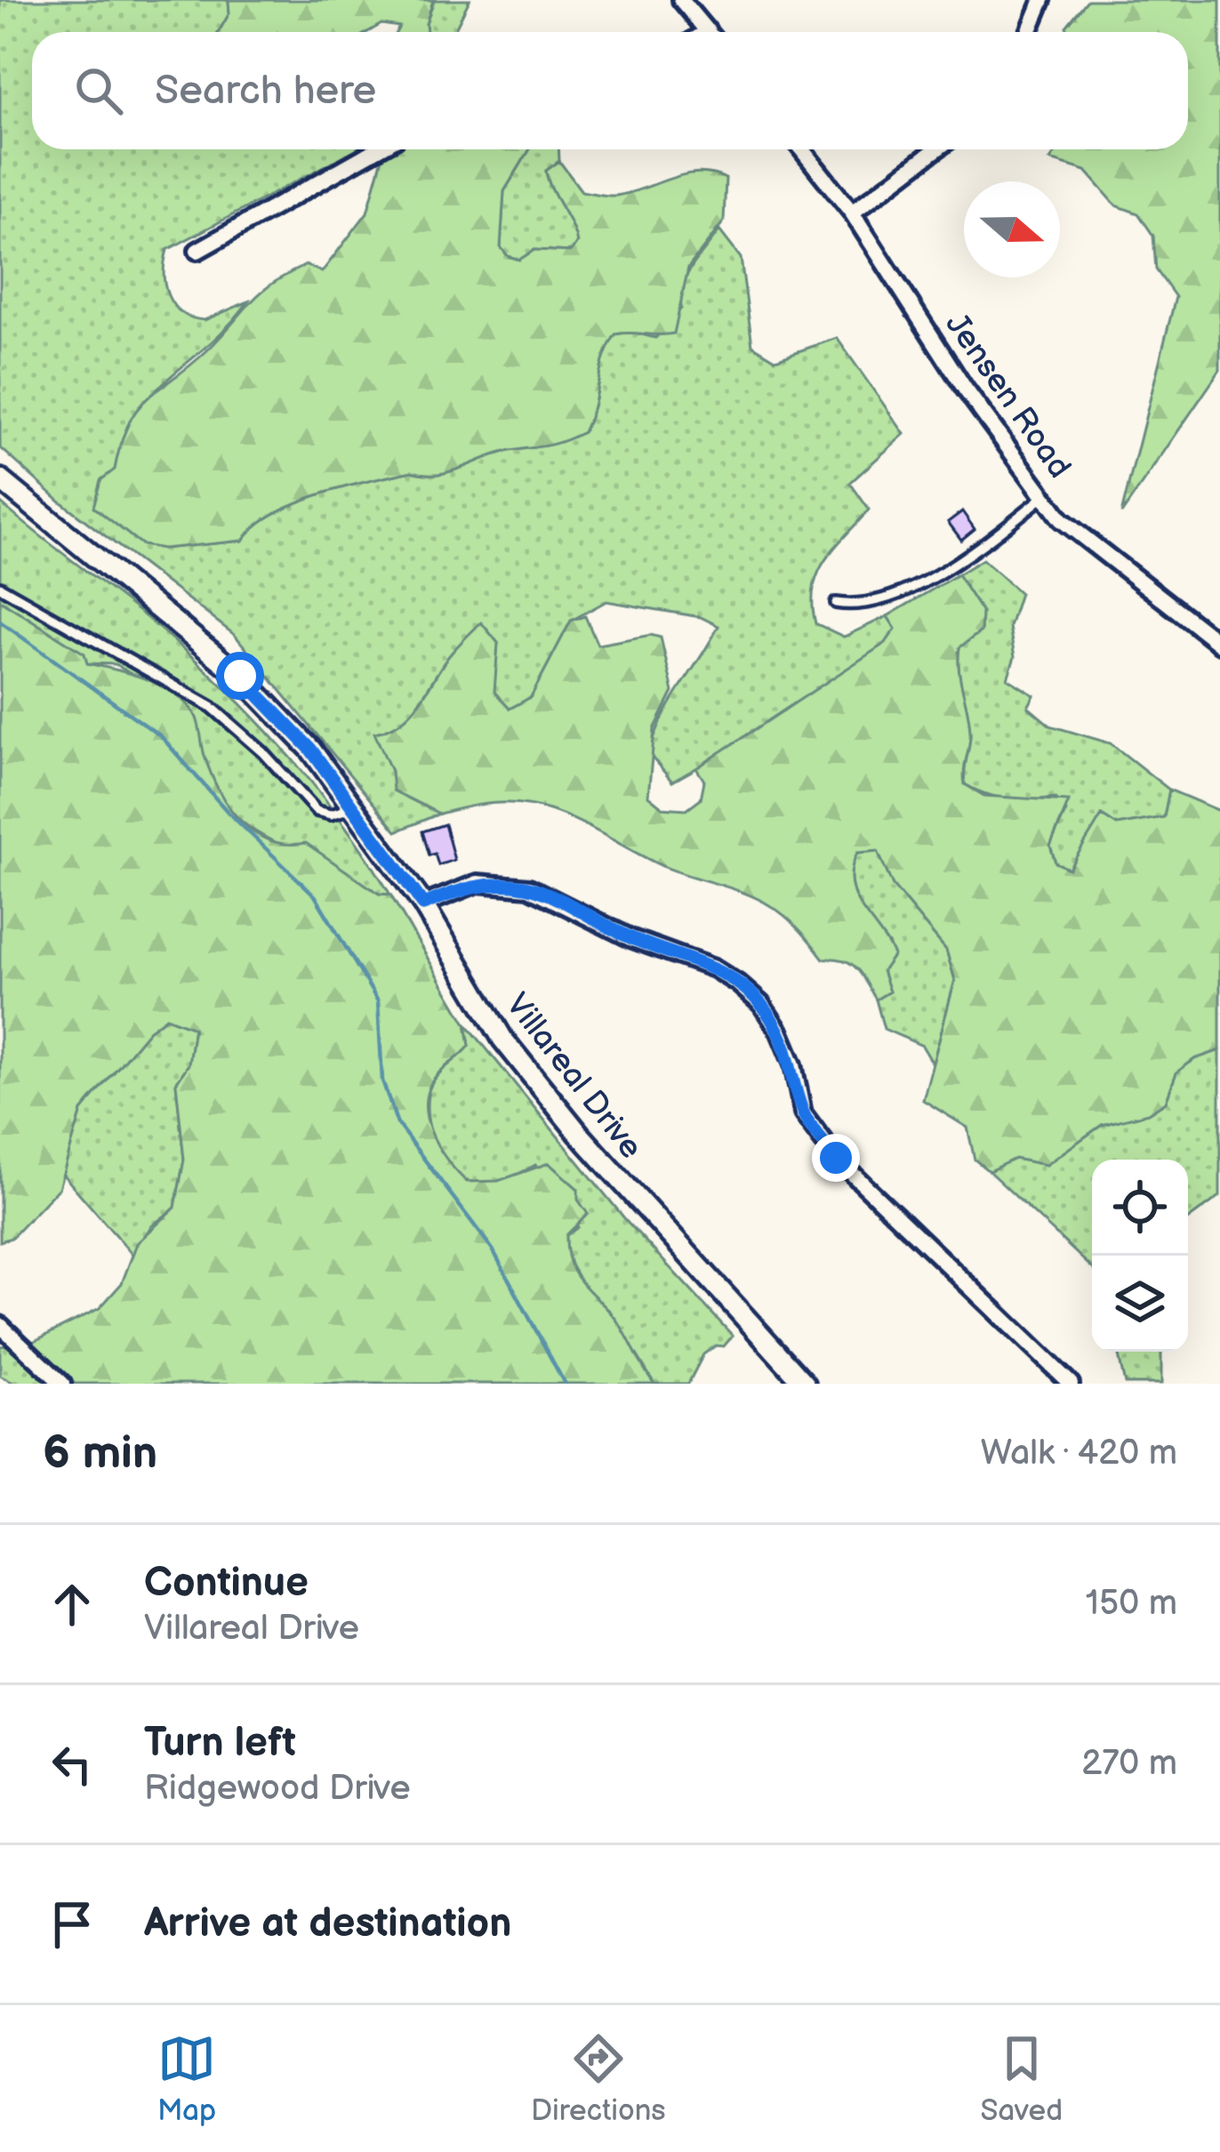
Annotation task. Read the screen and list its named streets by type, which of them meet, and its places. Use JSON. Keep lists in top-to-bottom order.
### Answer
{
  "streets": {
    "street": ["Jensen Road", "Villareal Drive"]
  },
  "north": "right",
  "page": {
    "search": "Search here",
    "heading": ["6 min", "Walk · 420 m"],
    "list": [
      ["Continue", "Villareal Drive", "150 m"],
      ["Turn left", "Ridgewood Drive", "270 m"],
      "Arrive at destination"
    ],
    "nav": ["Map", "Directions", "Saved"]
  }
}
